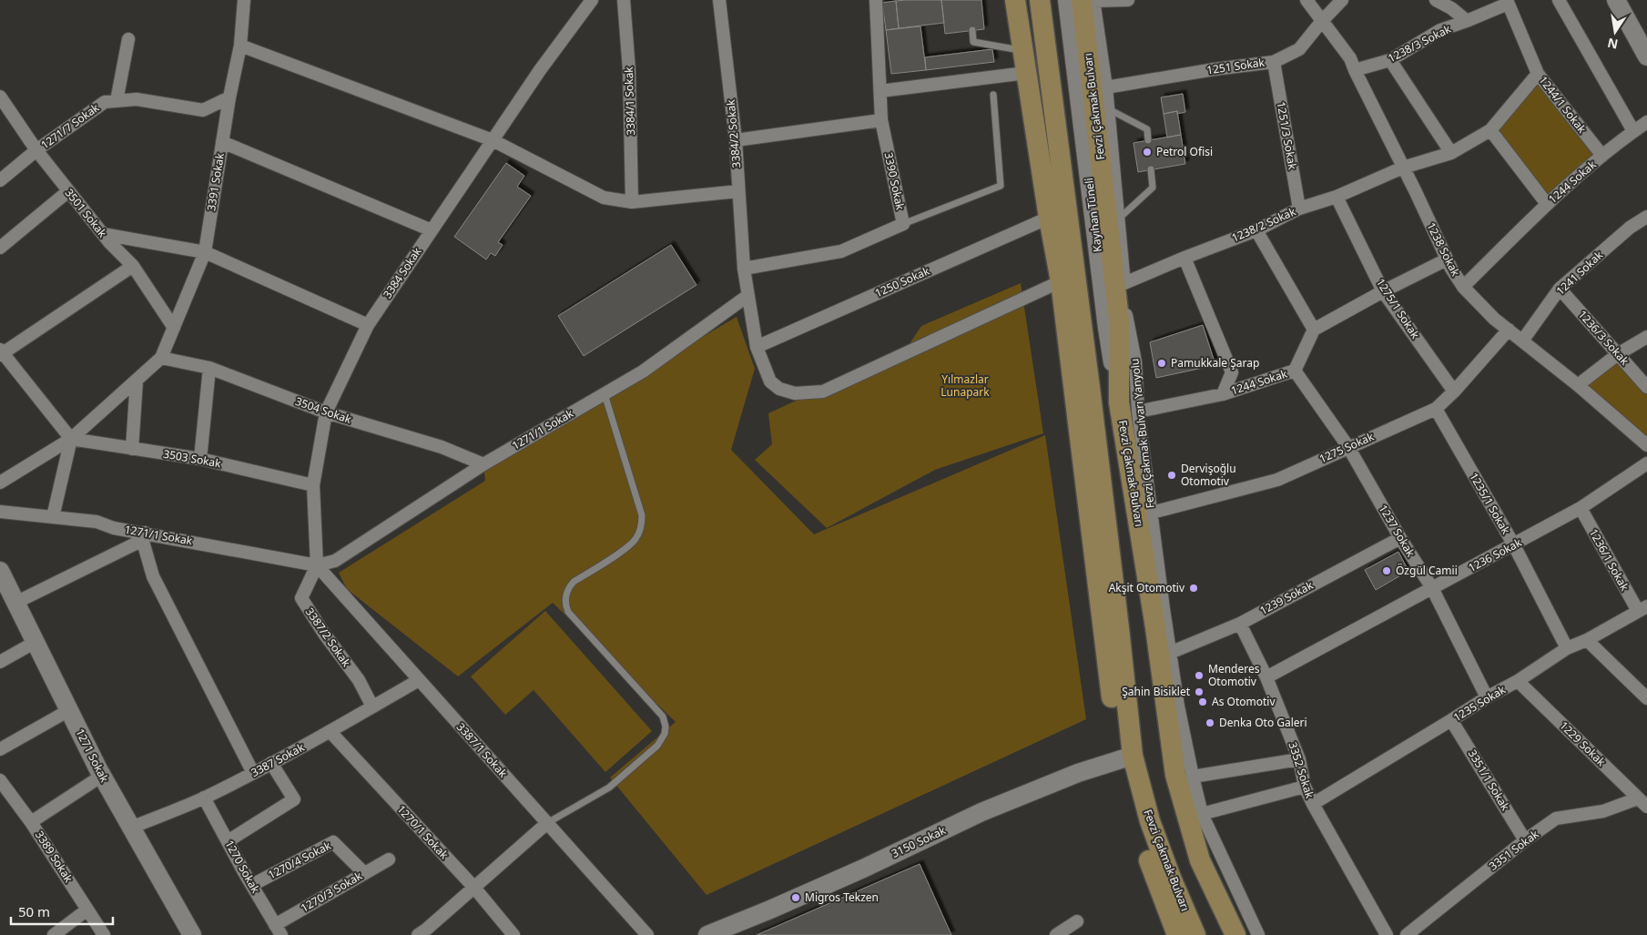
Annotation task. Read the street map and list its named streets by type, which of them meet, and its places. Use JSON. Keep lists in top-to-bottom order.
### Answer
{
  "streets": {
    "main road": [
      "Fevzi Çakmak Bulvarı",
      "Kayıhan Tüneli",
      "1271 Sokak",
      "3150 Sokak"
    ],
    "street": [
      "1238/3 Sokak",
      "1251 Sokak",
      "3384/1 Sokak",
      "1244/1 Sokak",
      "1271/7 Sokak",
      "3384/2 Sokak",
      "1251/3 Sokak",
      "3390 Sokak",
      "3391 Sokak",
      "1244 Sokak",
      "3501 Sokak",
      "1238/2 Sokak",
      "1238 Sokak",
      "3384 Sokak",
      "1241 Sokak",
      "1250 Sokak",
      "1275/1 Sokak",
      "1236/3 Sokak",
      "3504 Sokak",
      "1271/1 Sokak",
      "Fevzi Çakmak Bulvarı Yanyolu",
      "1275 Sokak",
      "3503 Sokak",
      "1235/1 Sokak",
      "1237 Sokak",
      "1236 Sokak",
      "1236/1 Sokak",
      "1239 Sokak",
      "3387/2 Sokak",
      "1235 Sokak",
      "1229 Sokak",
      "3387/1 Sokak",
      "3387 Sokak",
      "3352 Sokak",
      "3351/1 Sokak",
      "1270/1 Sokak",
      "3351 Sokak",
      "3389 Sokak",
      "1270/4 Sokak",
      "1270 Sokak",
      "1270/3 Sokak"
    ]
  },
  "crossings": [
    ["1238/3 Sokak", "1244/1 Sokak"],
    ["1238/3 Sokak", "1238 Sokak"],
    ["1251 Sokak", "1251/3 Sokak"],
    ["1251 Sokak", "1238 Sokak"],
    ["1251 Sokak", "Fevzi Çakmak Bulvarı Yanyolu"],
    ["1244/1 Sokak", "1244 Sokak"],
    ["1244/1 Sokak", "1238/2 Sokak"],
    ["Fevzi Çakmak Bulvarı", "Kayıhan Tüneli"],
    ["Fevzi Çakmak Bulvarı", "Fevzi Çakmak Bulvarı Yanyolu"],
    ["Fevzi Çakmak Bulvarı", "3150 Sokak"],
    ["1271/7 Sokak", "3391 Sokak"],
    ["1271/7 Sokak", "3501 Sokak"],
    ["3384/2 Sokak", "3390 Sokak"],
    ["3384/2 Sokak", "1250 Sokak"],
    ["3384/2 Sokak", "1271/1 Sokak"],
    ["1251/3 Sokak", "1238/2 Sokak"],
    ["3391 Sokak", "3501 Sokak"],
    ["3391 Sokak", "3504 Sokak"],
    ["1244 Sokak", "1238 Sokak"],
    ["1244 Sokak", "Fevzi Çakmak Bulvarı Yanyolu"],
    ["1244 Sokak", "1237 Sokak"],
    ["1238/2 Sokak", "1238 Sokak"],
    ["1238/2 Sokak", "1275/1 Sokak"],
    ["1238/2 Sokak", "Fevzi Çakmak Bulvarı Yanyolu"],
    ["1238 Sokak", "1241 Sokak"],
    ["1238 Sokak", "1275 Sokak"],
    ["3384 Sokak", "3504 Sokak"],
    ["3384 Sokak", "1271/1 Sokak"],
    ["3384 Sokak", "3503 Sokak"],
    ["3384 Sokak", "3387/2 Sokak"],
    ["3384 Sokak", "3387/1 Sokak"],
    ["1241 Sokak", "1236/3 Sokak"],
    ["1275/1 Sokak", "1275 Sokak"],
    ["3504 Sokak", "1271/1 Sokak"],
    ["1271/1 Sokak", "3387/2 Sokak"],
    ["1271/1 Sokak", "3387/1 Sokak"],
    ["Fevzi Çakmak Bulvarı Yanyolu", "1275 Sokak"],
    ["Fevzi Çakmak Bulvarı Yanyolu", "1239 Sokak"],
    ["1275 Sokak", "1235/1 Sokak"],
    ["1275 Sokak", "1237 Sokak"],
    ["1235/1 Sokak", "1236 Sokak"],
    ["1235/1 Sokak", "1235 Sokak"],
    ["1237 Sokak", "1236 Sokak"],
    ["1237 Sokak", "1239 Sokak"],
    ["1237 Sokak", "1235 Sokak"],
    ["1236 Sokak", "1236/1 Sokak"],
    ["1236 Sokak", "3352 Sokak"],
    ["1236/1 Sokak", "1235 Sokak"],
    ["1239 Sokak", "3352 Sokak"],
    ["3387/2 Sokak", "3387/1 Sokak"],
    ["3387/2 Sokak", "3387 Sokak"],
    ["1235 Sokak", "1229 Sokak"],
    ["1235 Sokak", "3352 Sokak"],
    ["1235 Sokak", "3351/1 Sokak"],
    ["1229 Sokak", "3351 Sokak"],
    ["3387/1 Sokak", "3387 Sokak"],
    ["1271 Sokak", "3387 Sokak"],
    ["3387 Sokak", "1270/1 Sokak"],
    ["3387 Sokak", "1270 Sokak"],
    ["3351/1 Sokak", "3351 Sokak"],
    ["1270/4 Sokak", "1270 Sokak"],
    ["1270/4 Sokak", "1270/3 Sokak"],
    ["1270 Sokak", "1270/3 Sokak"]
  ],
  "parks": ["Yılmazlar Lunapark"],
  "places": [
    "Petrol Ofisi",
    "Pamukkale Şarap",
    "Dervişoğlu Otomotiv",
    "Özgül Camii",
    "Akşit Otomotiv",
    "Menderes Otomotiv",
    "Şahin Bisiklet",
    "As Otomotiv",
    "Denka Oto Galeri",
    "Migros Tekzen"
  ],
  "scale_bar": "50 m",
  "north": "bottom"
}
